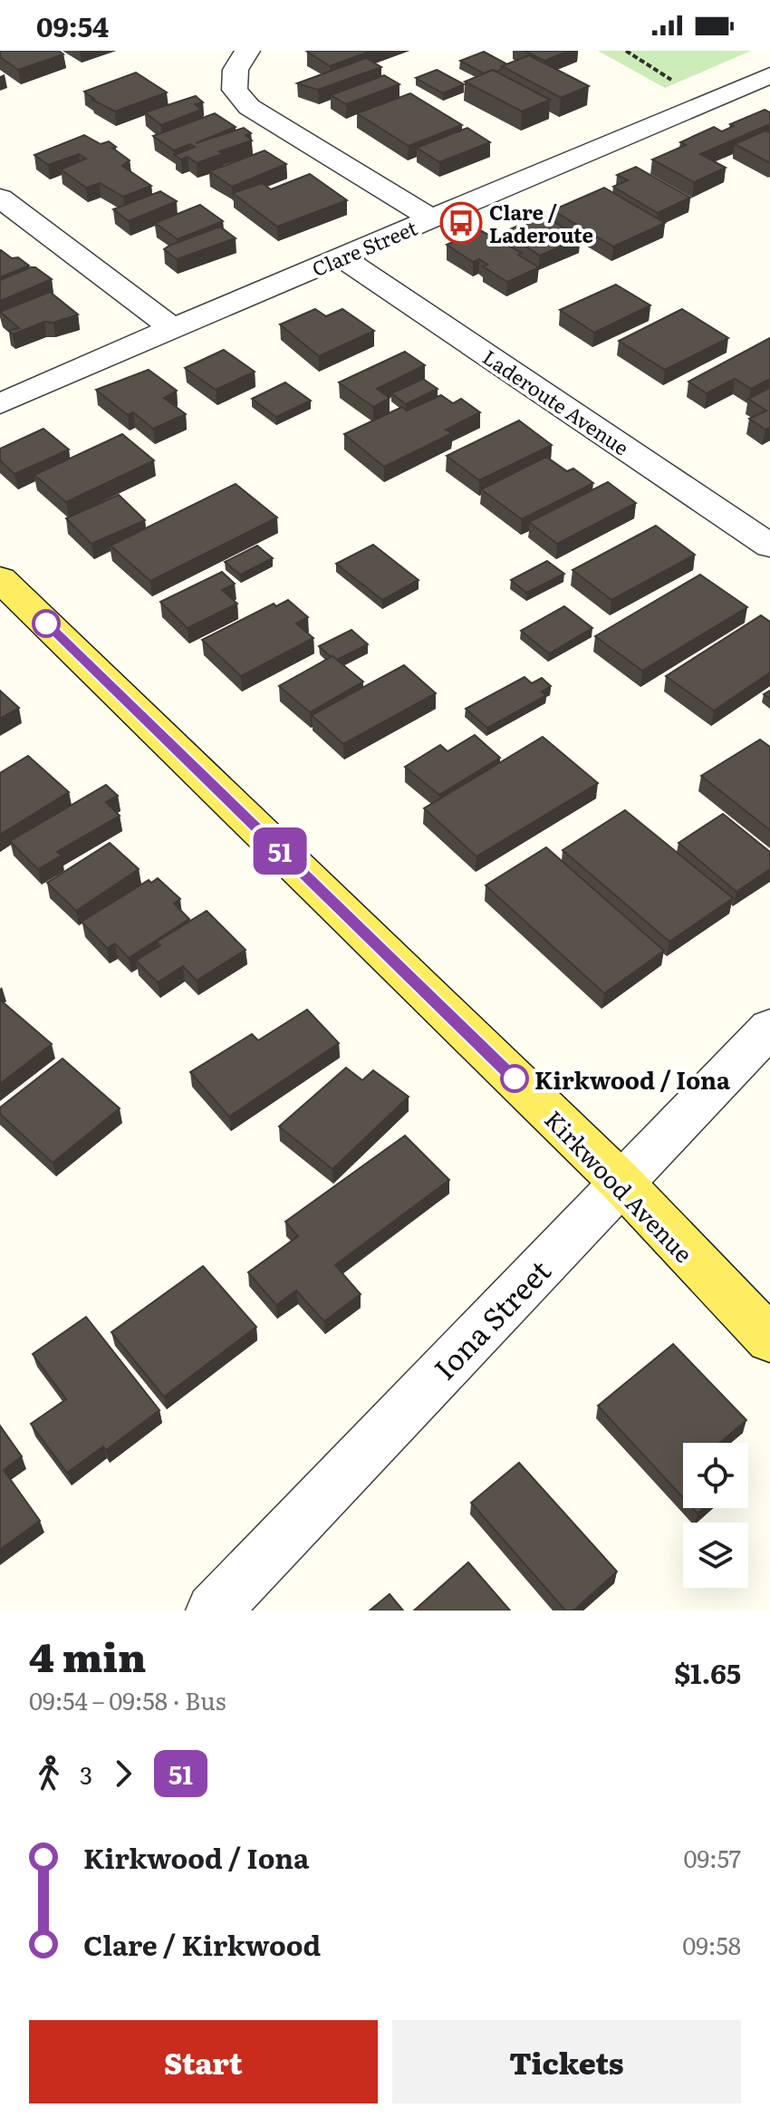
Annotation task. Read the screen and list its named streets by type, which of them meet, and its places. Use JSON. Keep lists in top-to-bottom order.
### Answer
{
  "streets": {
    "main road": ["Kirkwood Avenue"],
    "street": ["Clare Street", "Laderoute Avenue", "Iona Street"]
  },
  "crossings": [
    ["Clare Street", "Laderoute Avenue"],
    ["Kirkwood Avenue", "Iona Street"]
  ],
  "places": {
    "bus stop": ["Clare / Laderoute"],
    "other": ["Kirkwood / Iona"]
  },
  "lines": ["bus line 51"],
  "page": {
    "status": "09:54",
    "on_map": "51",
    "heading": ["4 min", "09:54 – 09:58 · Bus", "$1.65"],
    "legs": ["3", "51"],
    "list": [
      {
        "name": "Kirkwood / Iona",
        "value": "09:57"
      },
      {
        "name": "Clare / Kirkwood",
        "value": "09:58"
      }
    ],
    "buttons": ["Start", "Tickets"]
  }
}
